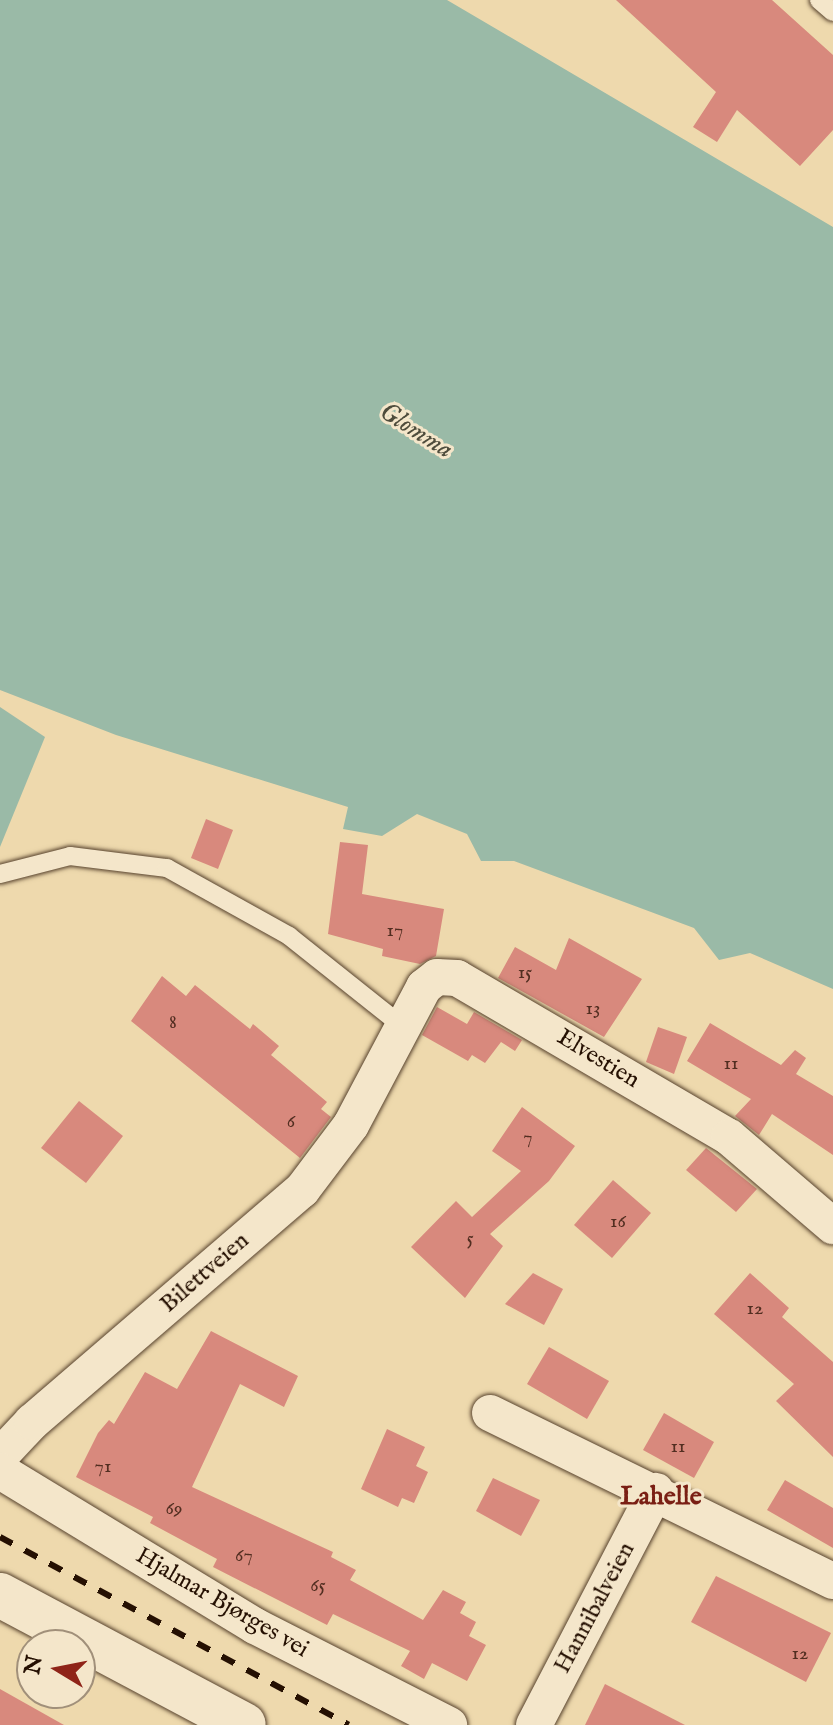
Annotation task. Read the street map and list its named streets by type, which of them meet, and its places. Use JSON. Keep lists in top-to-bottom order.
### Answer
{
  "streets": {
    "street": [
      "Elvestien",
      "Bilettveien",
      "Hjalmar Bjørges vei",
      "Hannibalveien"
    ]
  },
  "crossings": [
    ["Elvestien", "Bilettveien"]
  ],
  "districts": ["Lahelle"],
  "water": ["Glomma"],
  "house_numbers": [
    "17",
    "15",
    "13",
    "8",
    "11",
    "6",
    "7",
    "16",
    "5",
    "12",
    "11",
    "71",
    "69",
    "67",
    "65",
    "12"
  ],
  "north": "left"
}
